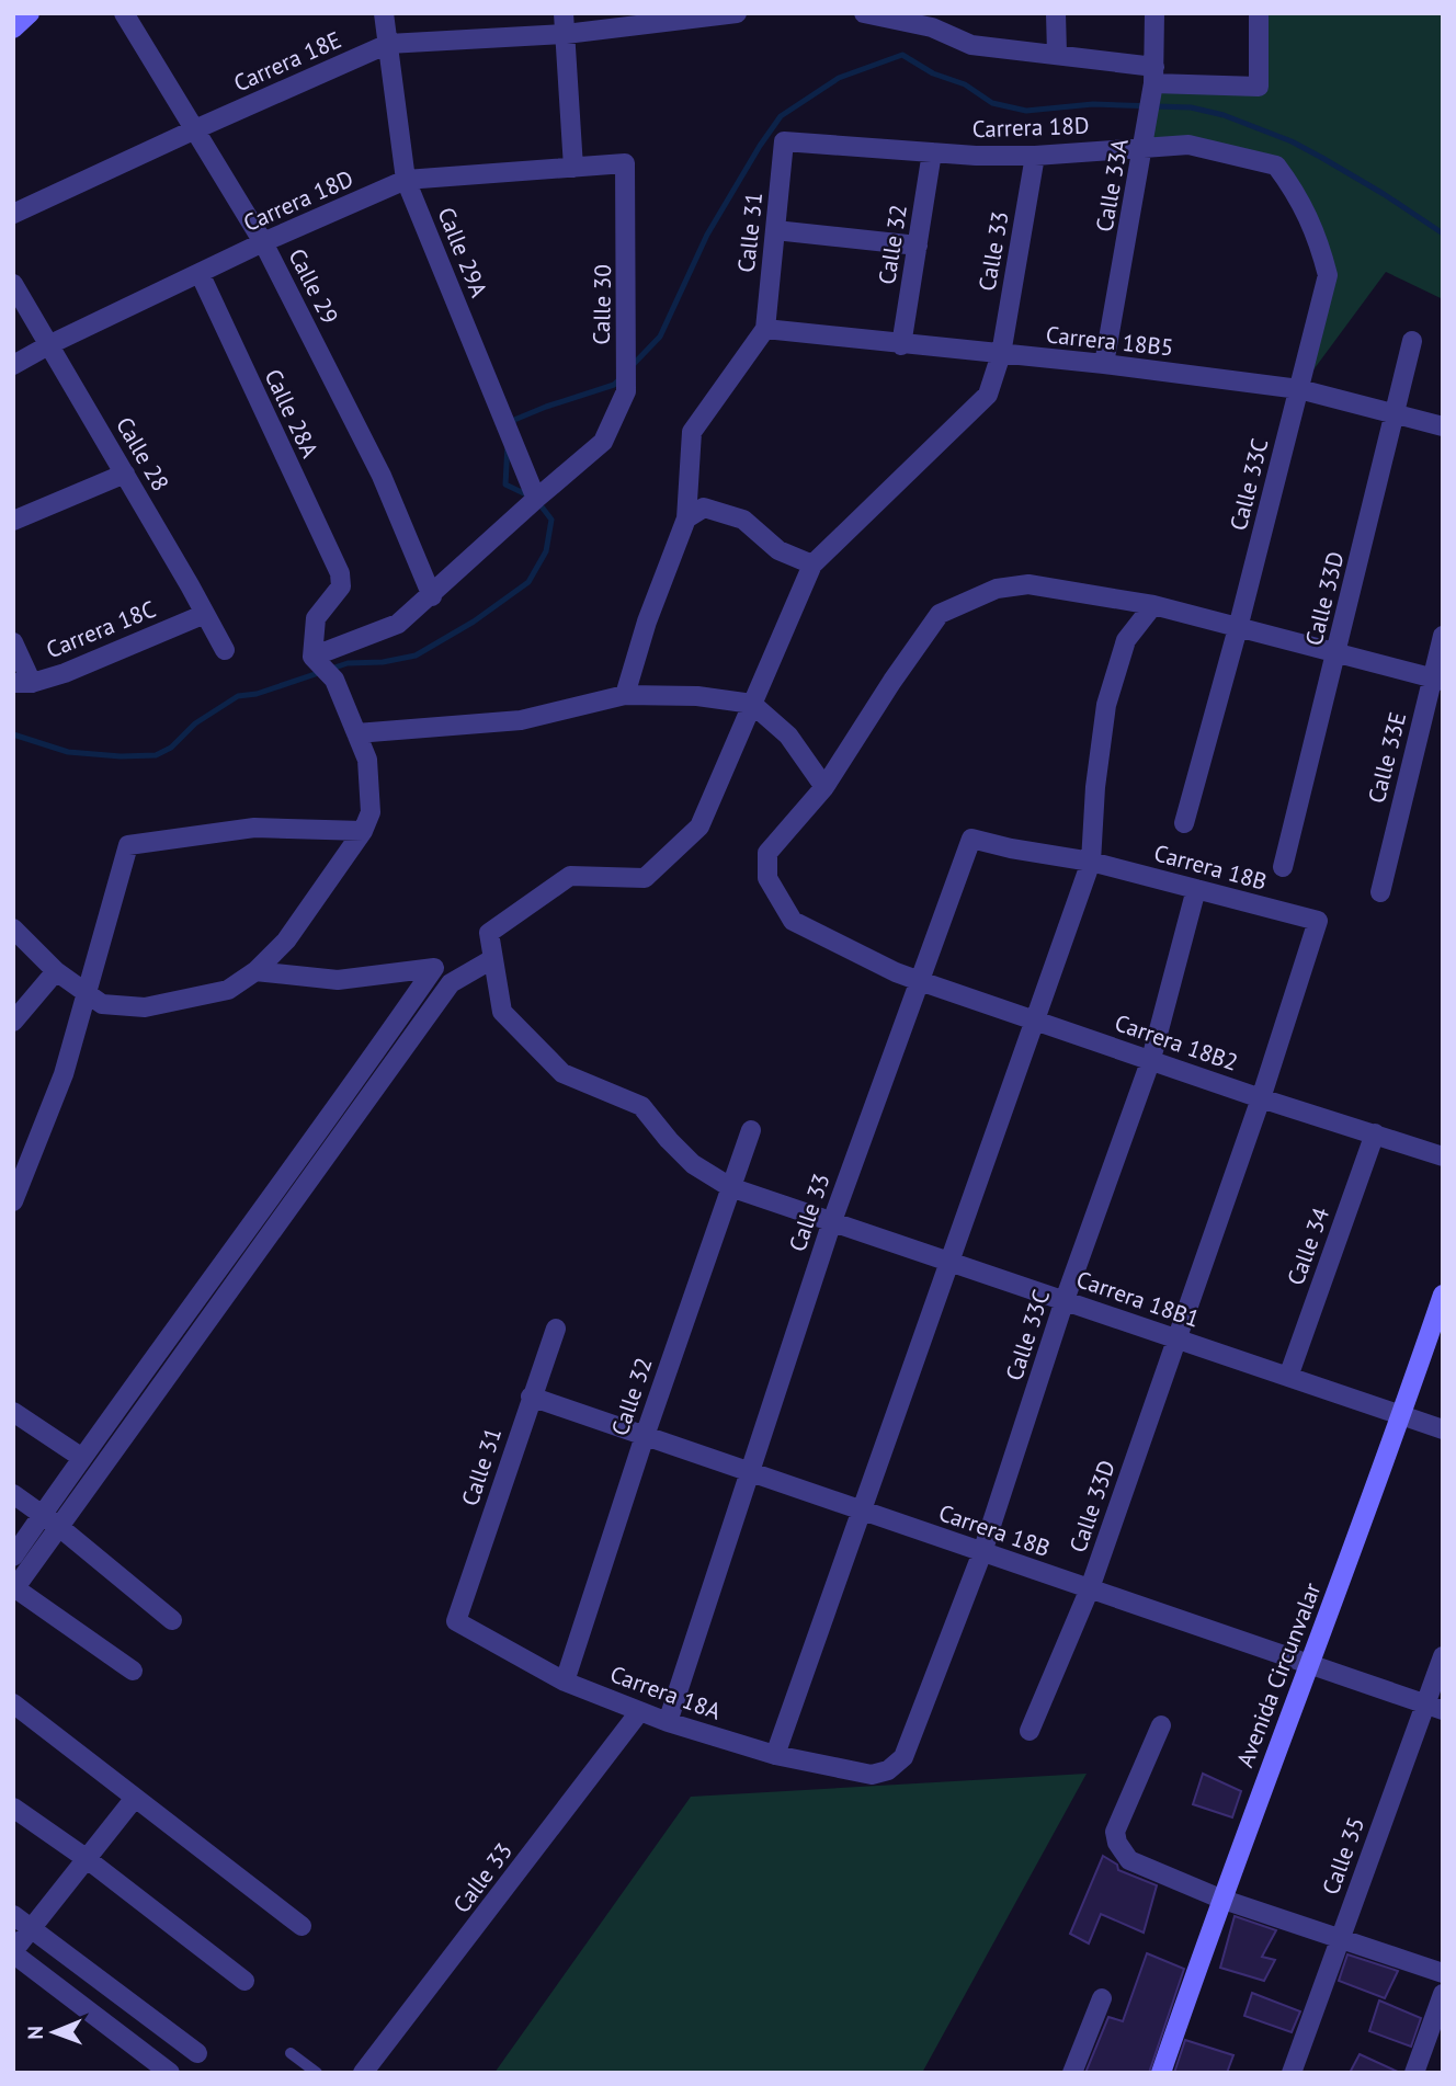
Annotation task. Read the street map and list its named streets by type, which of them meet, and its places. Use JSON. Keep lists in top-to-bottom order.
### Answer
{
  "streets": {
    "main road": ["Avenida Circunvalar"],
    "street": [
      "Carrera 18E",
      "Carrera 18D",
      "Calle 33A",
      "Calle 31",
      "Calle 32",
      "Calle 33",
      "Calle 29A",
      "Calle 29",
      "Calle 30",
      "Carrera 18B5",
      "Calle 28A",
      "Calle 28",
      "Calle 33C",
      "Calle 33D",
      "Carrera 18C",
      "Calle 33E",
      "Carrera 18B",
      "Carrera 18B2",
      "Calle 34",
      "Carrera 18B1",
      "Carrera 18A",
      "Calle 35"
    ]
  },
  "crossings": [
    ["Carrera 18E", "Calle 29A"],
    ["Carrera 18E", "Calle 29"],
    ["Carrera 18D", "Calle 33A"],
    ["Carrera 18D", "Calle 31"],
    ["Carrera 18D", "Calle 32"],
    ["Carrera 18D", "Calle 33"],
    ["Carrera 18D", "Calle 29A"],
    ["Carrera 18D", "Calle 29"],
    ["Carrera 18D", "Calle 30"],
    ["Carrera 18D", "Calle 28A"],
    ["Carrera 18D", "Calle 28"],
    ["Carrera 18D", "Calle 33C"],
    ["Calle 33A", "Carrera 18B5"],
    ["Calle 31", "Carrera 18B5"],
    ["Calle 31", "Carrera 18B"],
    ["Calle 31", "Carrera 18A"],
    ["Calle 32", "Carrera 18B5"],
    ["Calle 32", "Carrera 18B"],
    ["Calle 32", "Carrera 18B1"],
    ["Calle 32", "Carrera 18A"],
    ["Calle 33", "Carrera 18B5"],
    ["Calle 33", "Carrera 18B"],
    ["Calle 33", "Carrera 18B2"],
    ["Calle 33", "Carrera 18B1"],
    ["Calle 33", "Carrera 18A"],
    ["Calle 29A", "Calle 30"],
    ["Carrera 18B5", "Calle 33C"],
    ["Carrera 18B5", "Calle 33D"],
    ["Calle 28", "Carrera 18C"],
    ["Calle 33C", "Carrera 18B"],
    ["Calle 33C", "Carrera 18B2"],
    ["Calle 33C", "Carrera 18B1"],
    ["Calle 33C", "Carrera 18A"],
    ["Calle 33D", "Carrera 18B"],
    ["Calle 33D", "Carrera 18B2"],
    ["Calle 33D", "Carrera 18B1"],
    ["Calle 33E", "Carrera 18B2"],
    ["Carrera 18B", "Carrera 18B2"],
    ["Carrera 18B", "Avenida Circunvalar"],
    ["Carrera 18B", "Calle 35"],
    ["Carrera 18B2", "Calle 34"],
    ["Calle 34", "Carrera 18B1"],
    ["Carrera 18B1", "Avenida Circunvalar"]
  ],
  "north": "left"
}
